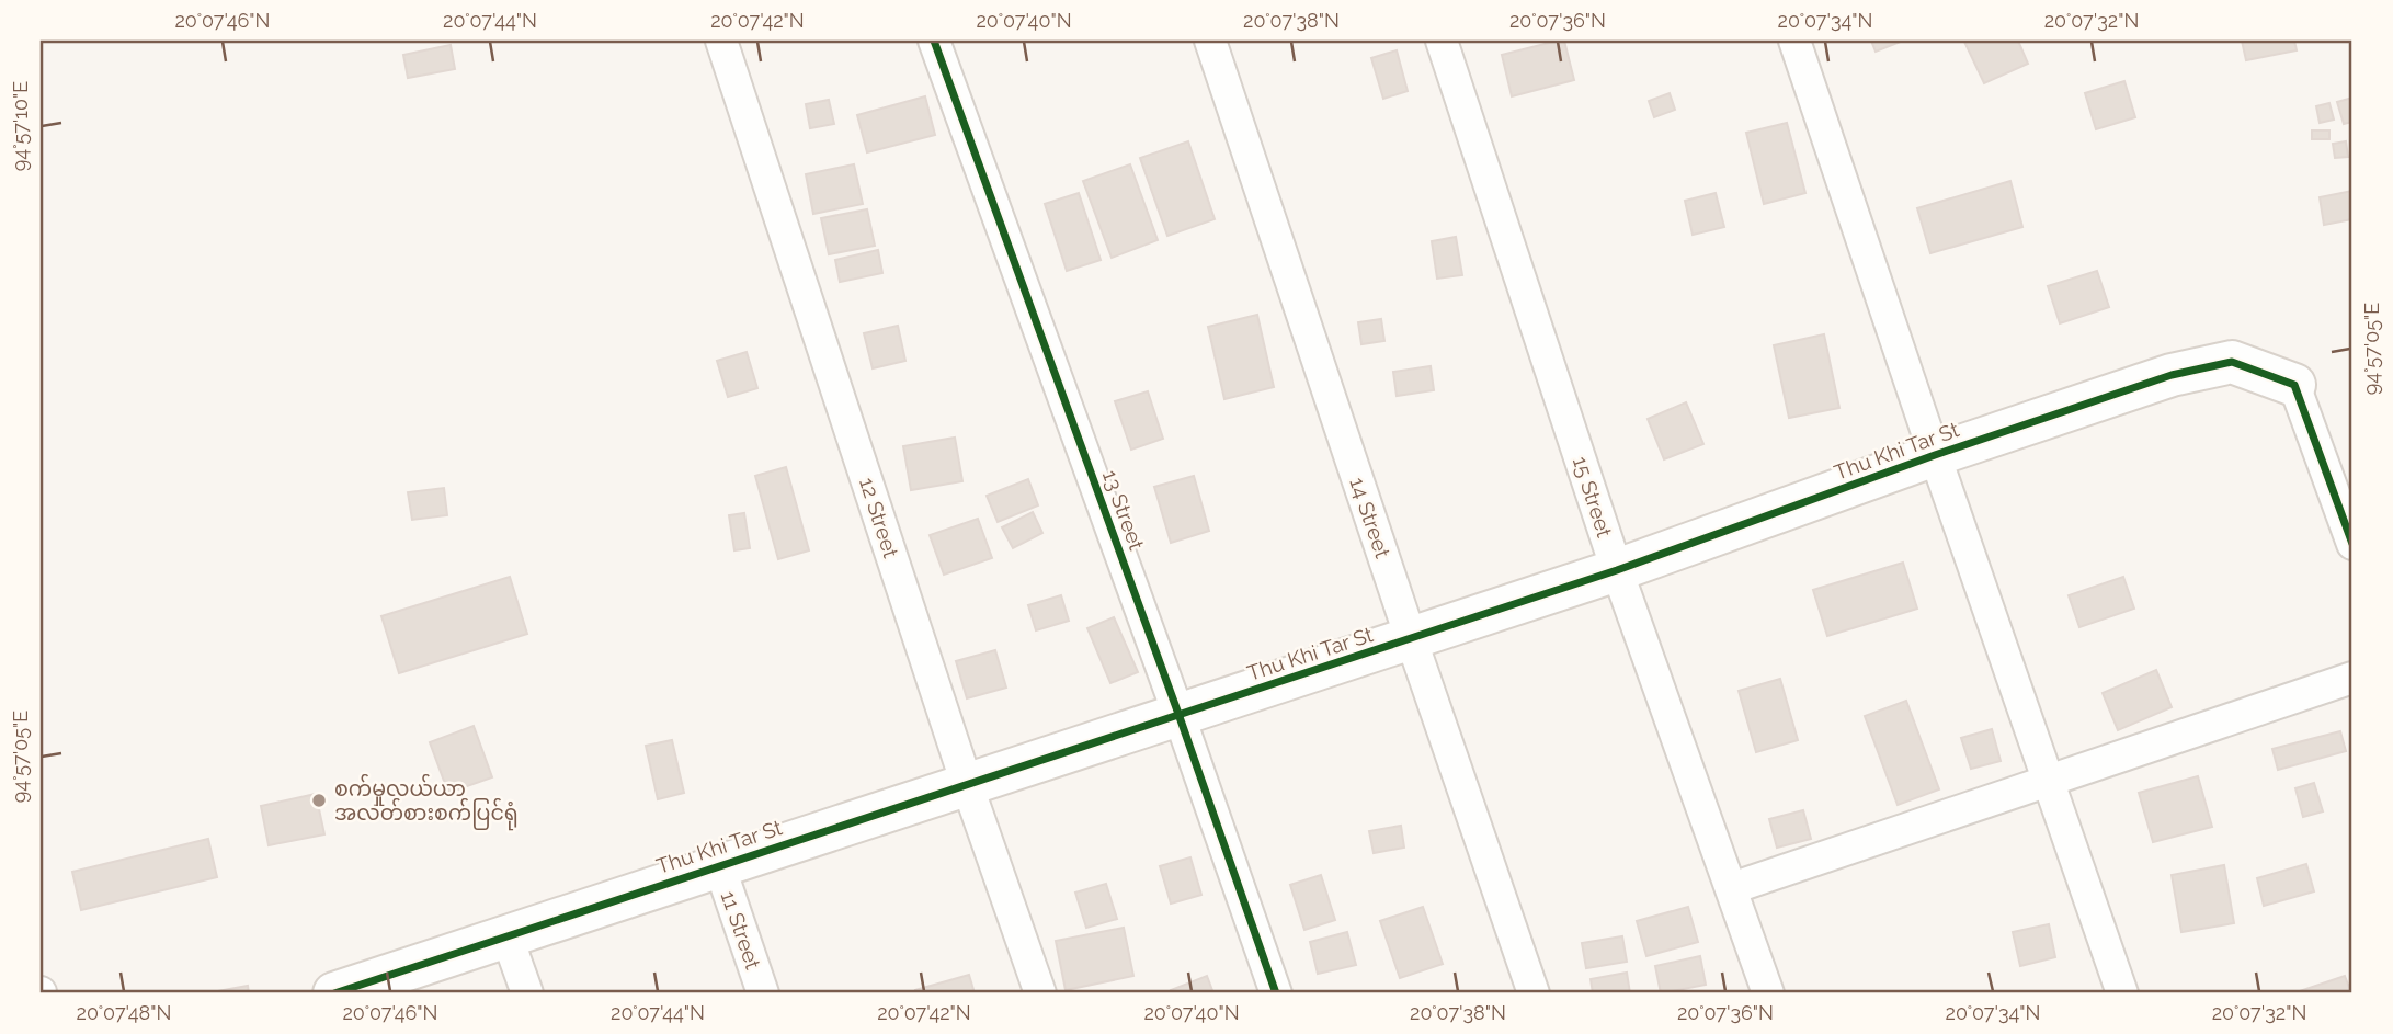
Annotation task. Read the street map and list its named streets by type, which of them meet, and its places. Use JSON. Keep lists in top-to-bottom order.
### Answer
{
  "streets": {
    "street": [
      "Thu Khi Tar St",
      "15 Street",
      "13 Street",
      "12 Street",
      "14 Street",
      "11 Street"
    ]
  },
  "crossings": [
    ["Thu Khi Tar St", "15 Street"],
    ["Thu Khi Tar St", "13 Street"],
    ["Thu Khi Tar St", "12 Street"],
    ["Thu Khi Tar St", "14 Street"],
    ["Thu Khi Tar St", "11 Street"]
  ],
  "places": ["စက်မှုလယ်ယာ အလတ်စားစက်ပြင်ရုံ"],
  "coordinates": [
    "20°07'46\"N",
    "20°07'44\"N",
    "20°07'42\"N",
    "20°07'40\"N",
    "20°07'38\"N",
    "20°07'36\"N",
    "20°07'34\"N",
    "20°07'32\"N",
    "94°57'10\"E",
    "94°57'05\"E",
    "20°07'48\"N"
  ]
}
